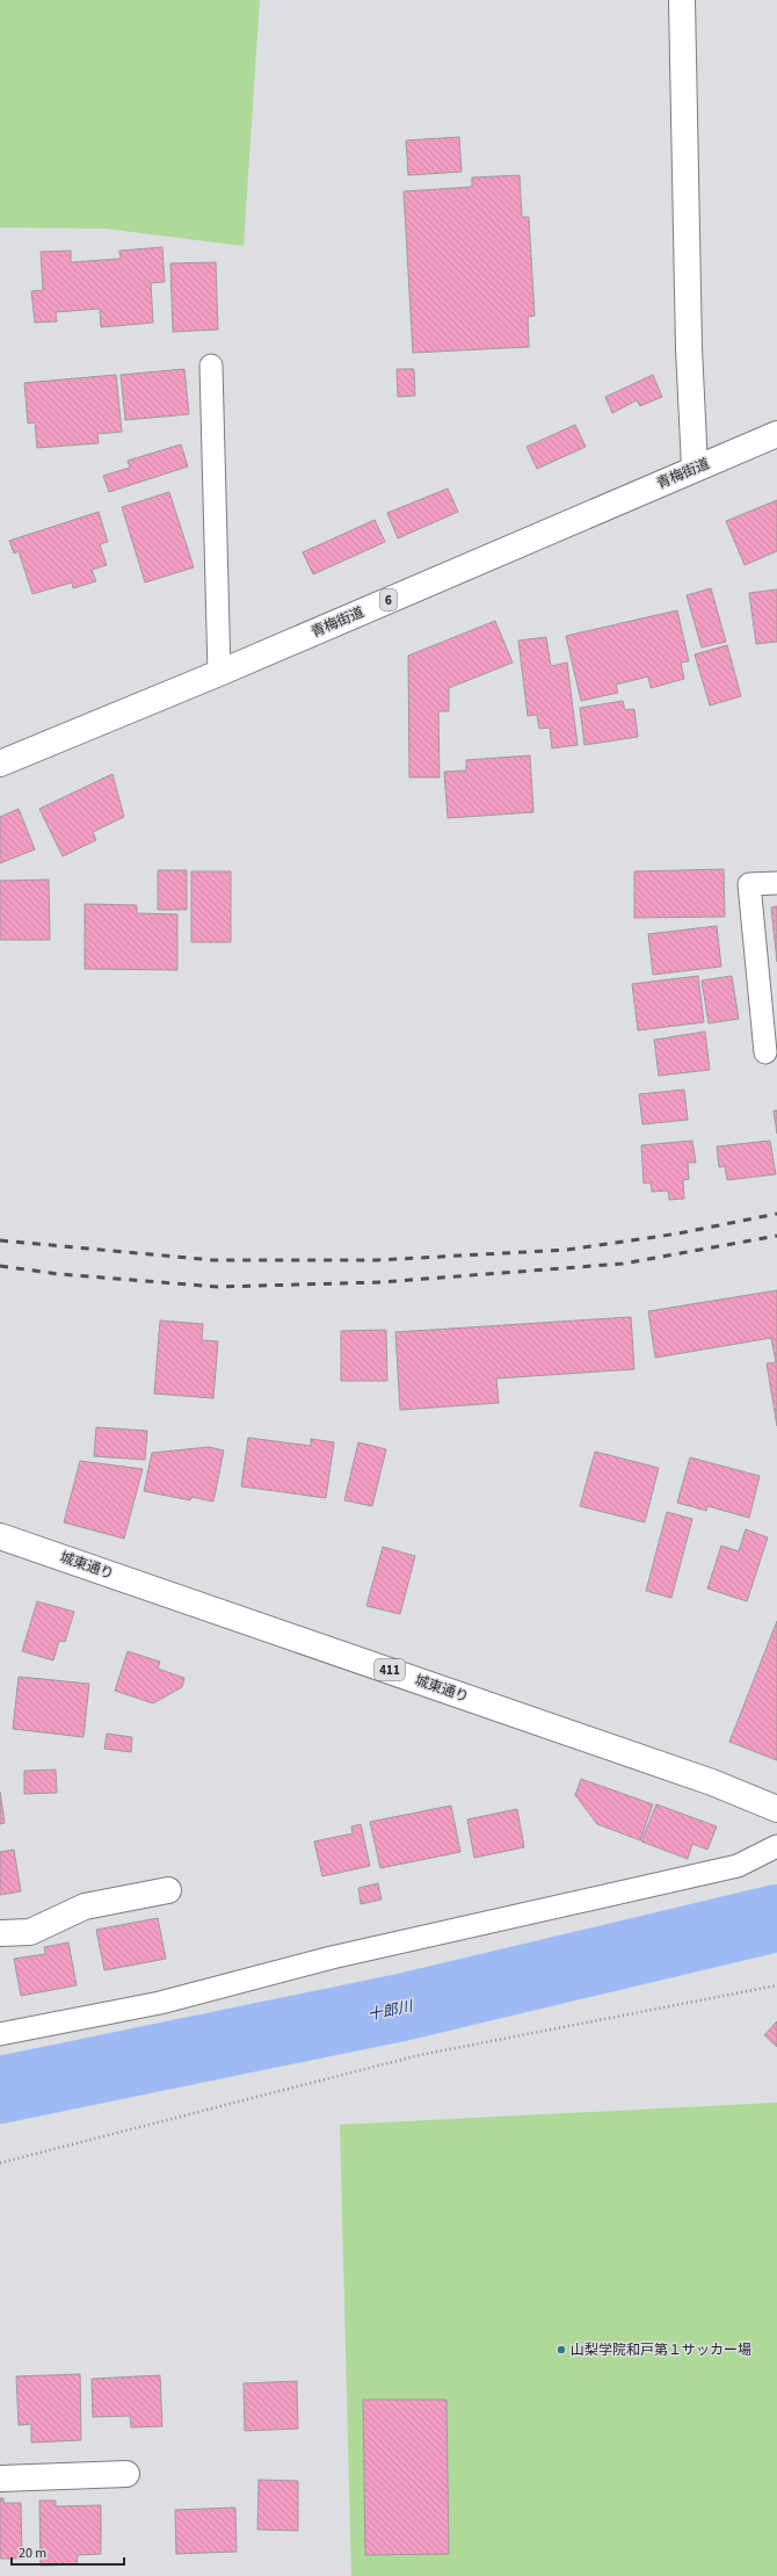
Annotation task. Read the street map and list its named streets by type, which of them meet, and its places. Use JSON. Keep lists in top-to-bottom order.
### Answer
{
  "streets": {
    "main road": [
      "青梅街道",
      "6",
      "城東通り",
      "411"
    ]
  },
  "water": ["十郎川"],
  "places": ["山梨学院和戸第１サッカー場"],
  "scale_bar": "20 m"
}
